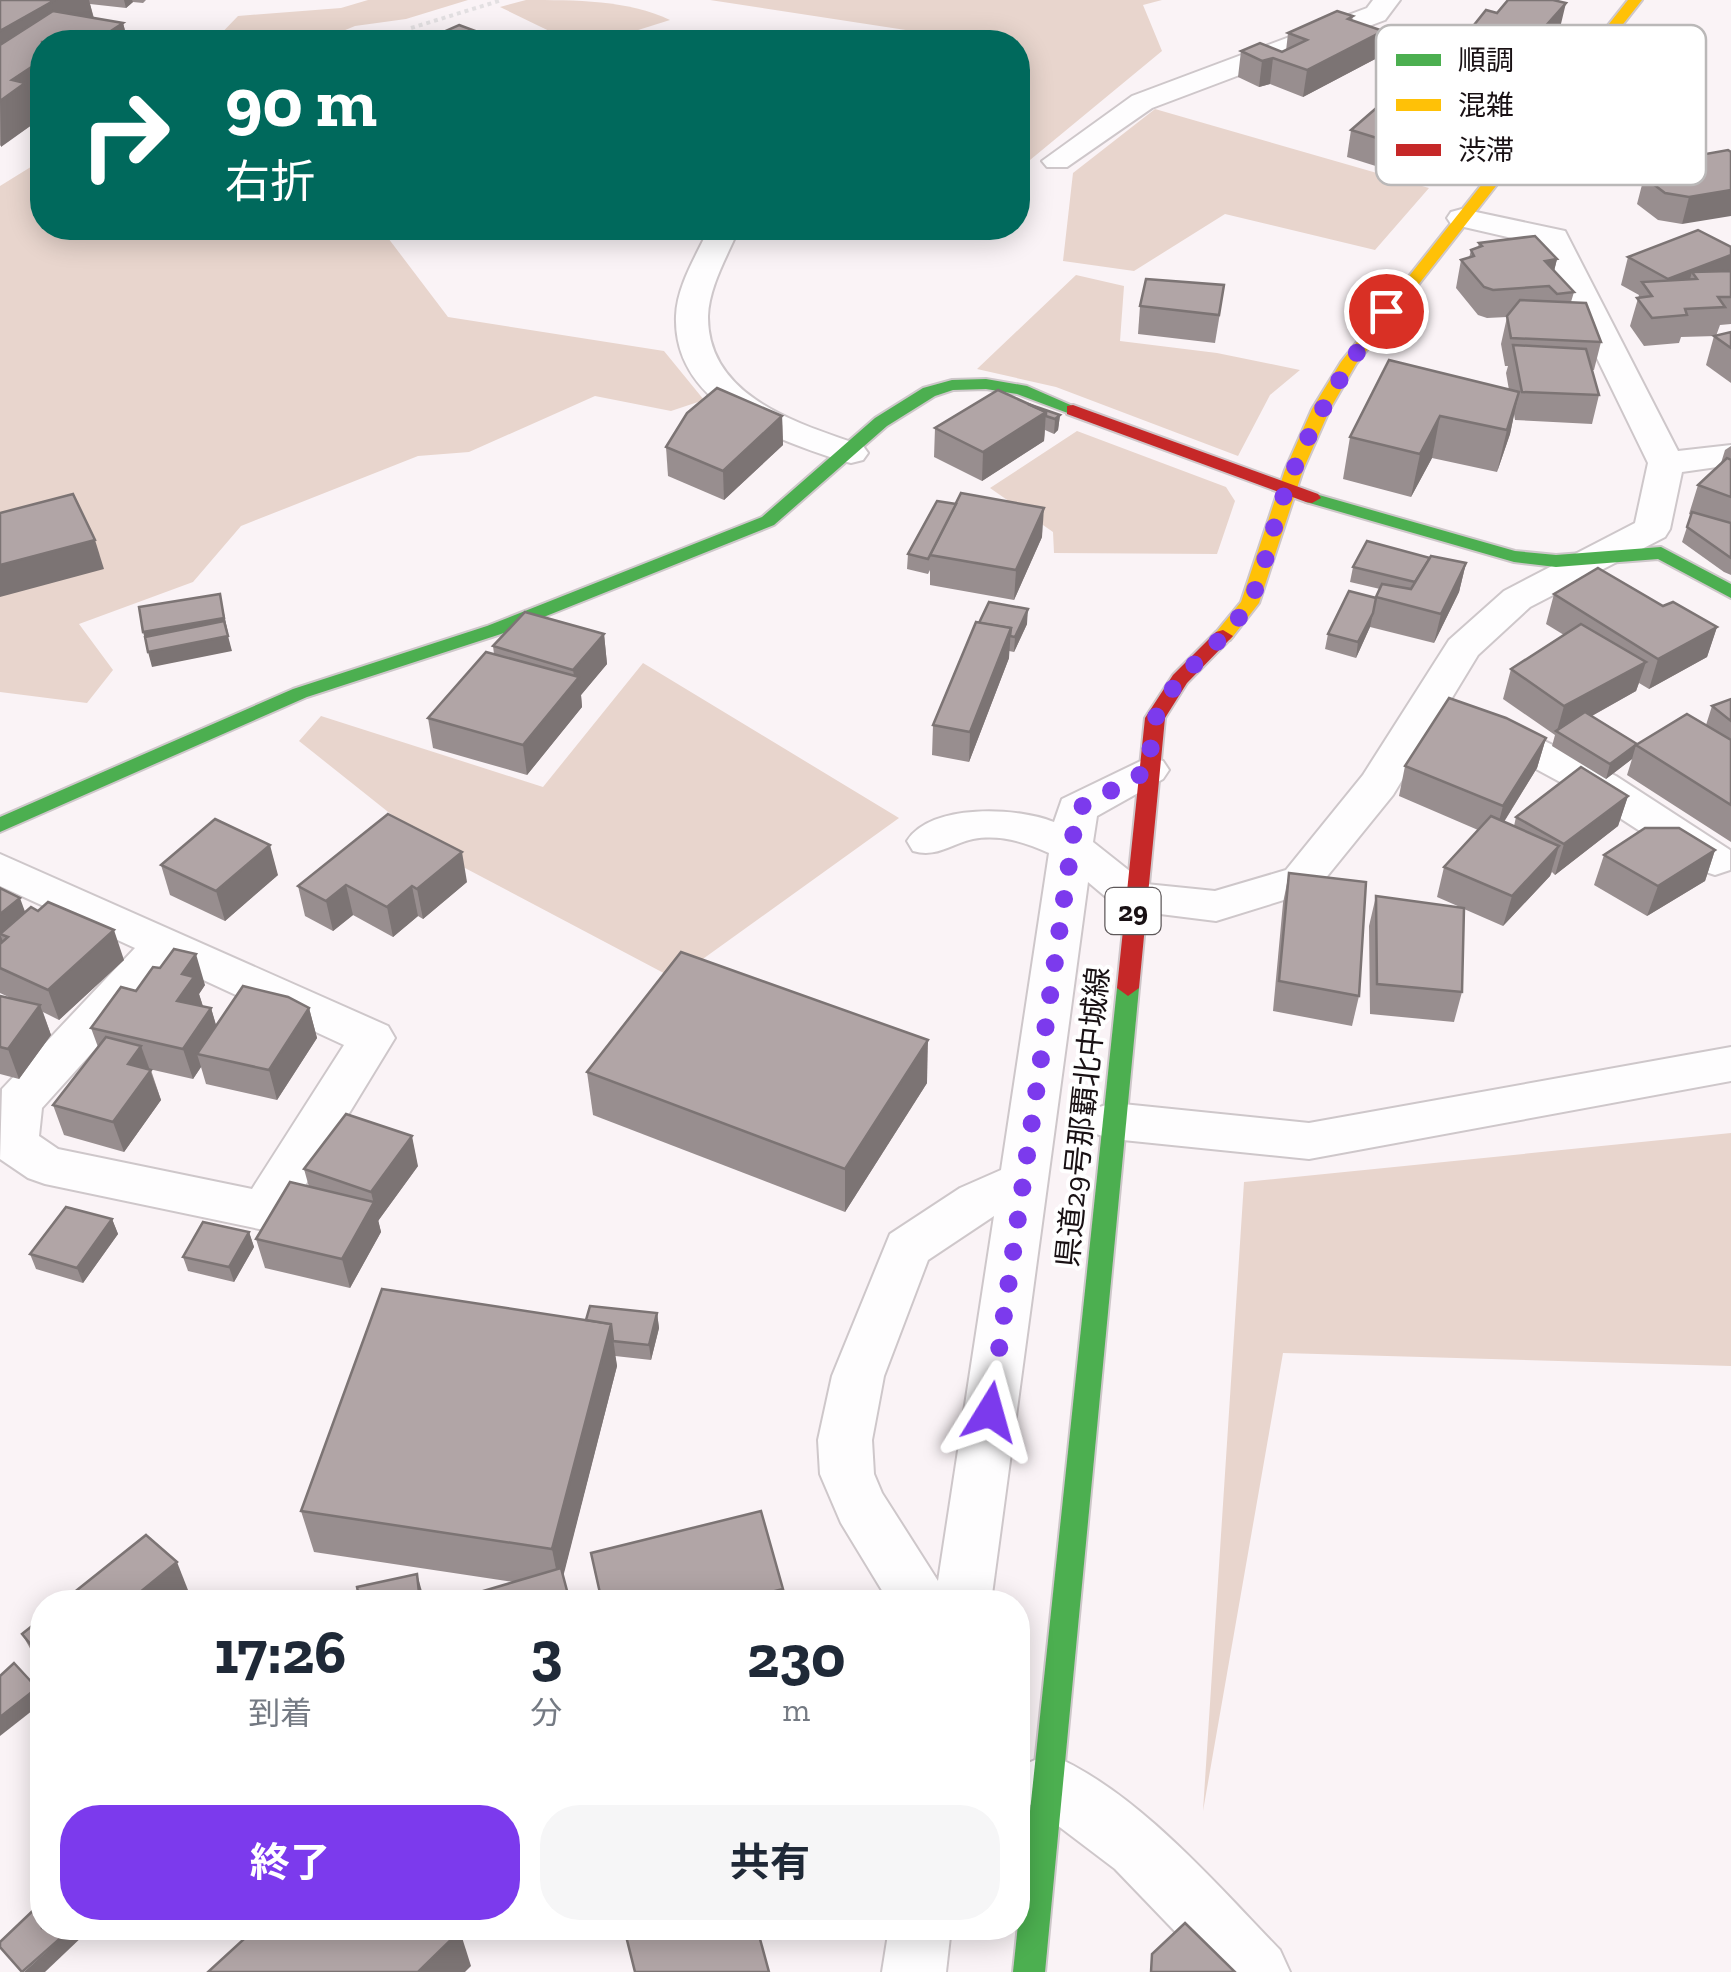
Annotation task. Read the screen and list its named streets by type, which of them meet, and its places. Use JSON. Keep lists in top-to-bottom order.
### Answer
{
  "streets": {
    "main road": ["29", "県道29号那覇北中城線"]
  },
  "legend": ["順調", "混雑", "渋滞"],
  "page": {
    "turn": ["90 m", "右折"],
    "eta": [
      "17:26",
      "到着",
      "3",
      "分",
      "230",
      "m"
    ],
    "buttons": ["終了", "共有"]
  }
}
